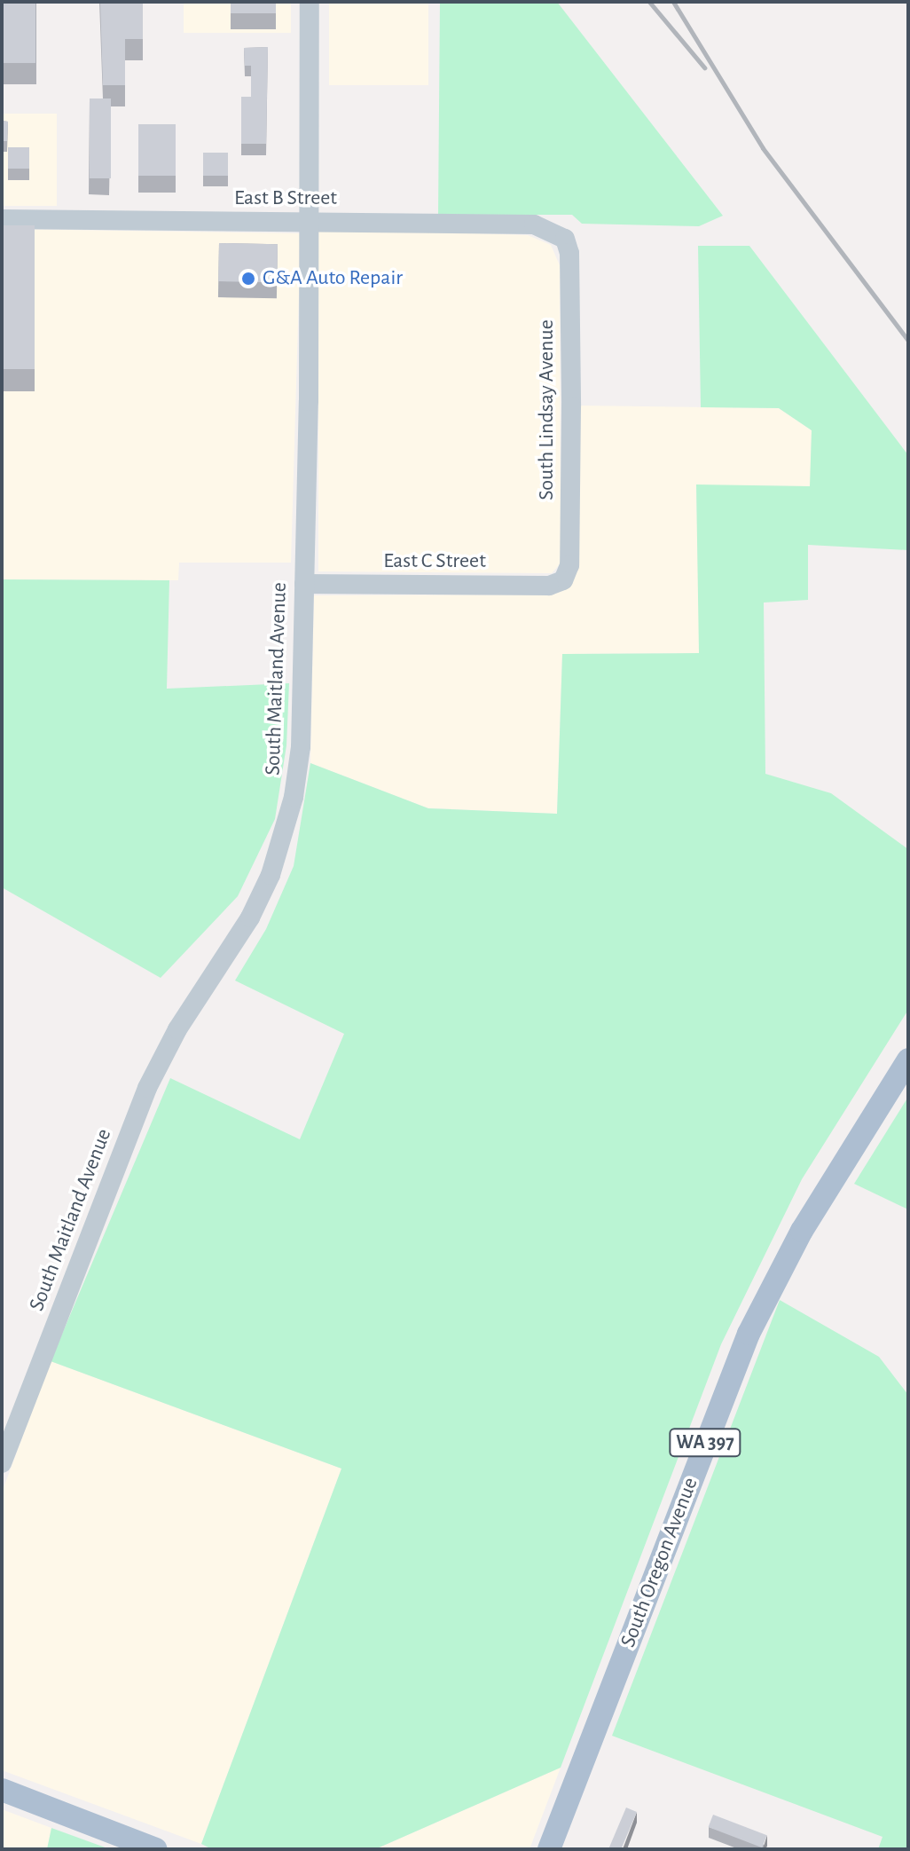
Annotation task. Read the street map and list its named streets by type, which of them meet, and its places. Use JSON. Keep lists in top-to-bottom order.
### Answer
{
  "streets": {
    "main road": ["WA 397", "South Oregon Avenue"],
    "street": [
      "East B Street",
      "South Lindsay Avenue",
      "East C Street",
      "South Maitland Avenue"
    ]
  },
  "crossings": [
    ["East B Street", "South Lindsay Avenue"],
    ["East B Street", "South Maitland Avenue"],
    ["South Lindsay Avenue", "East C Street"],
    ["East C Street", "South Maitland Avenue"]
  ],
  "places": ["G&A Auto Repair"]
}
